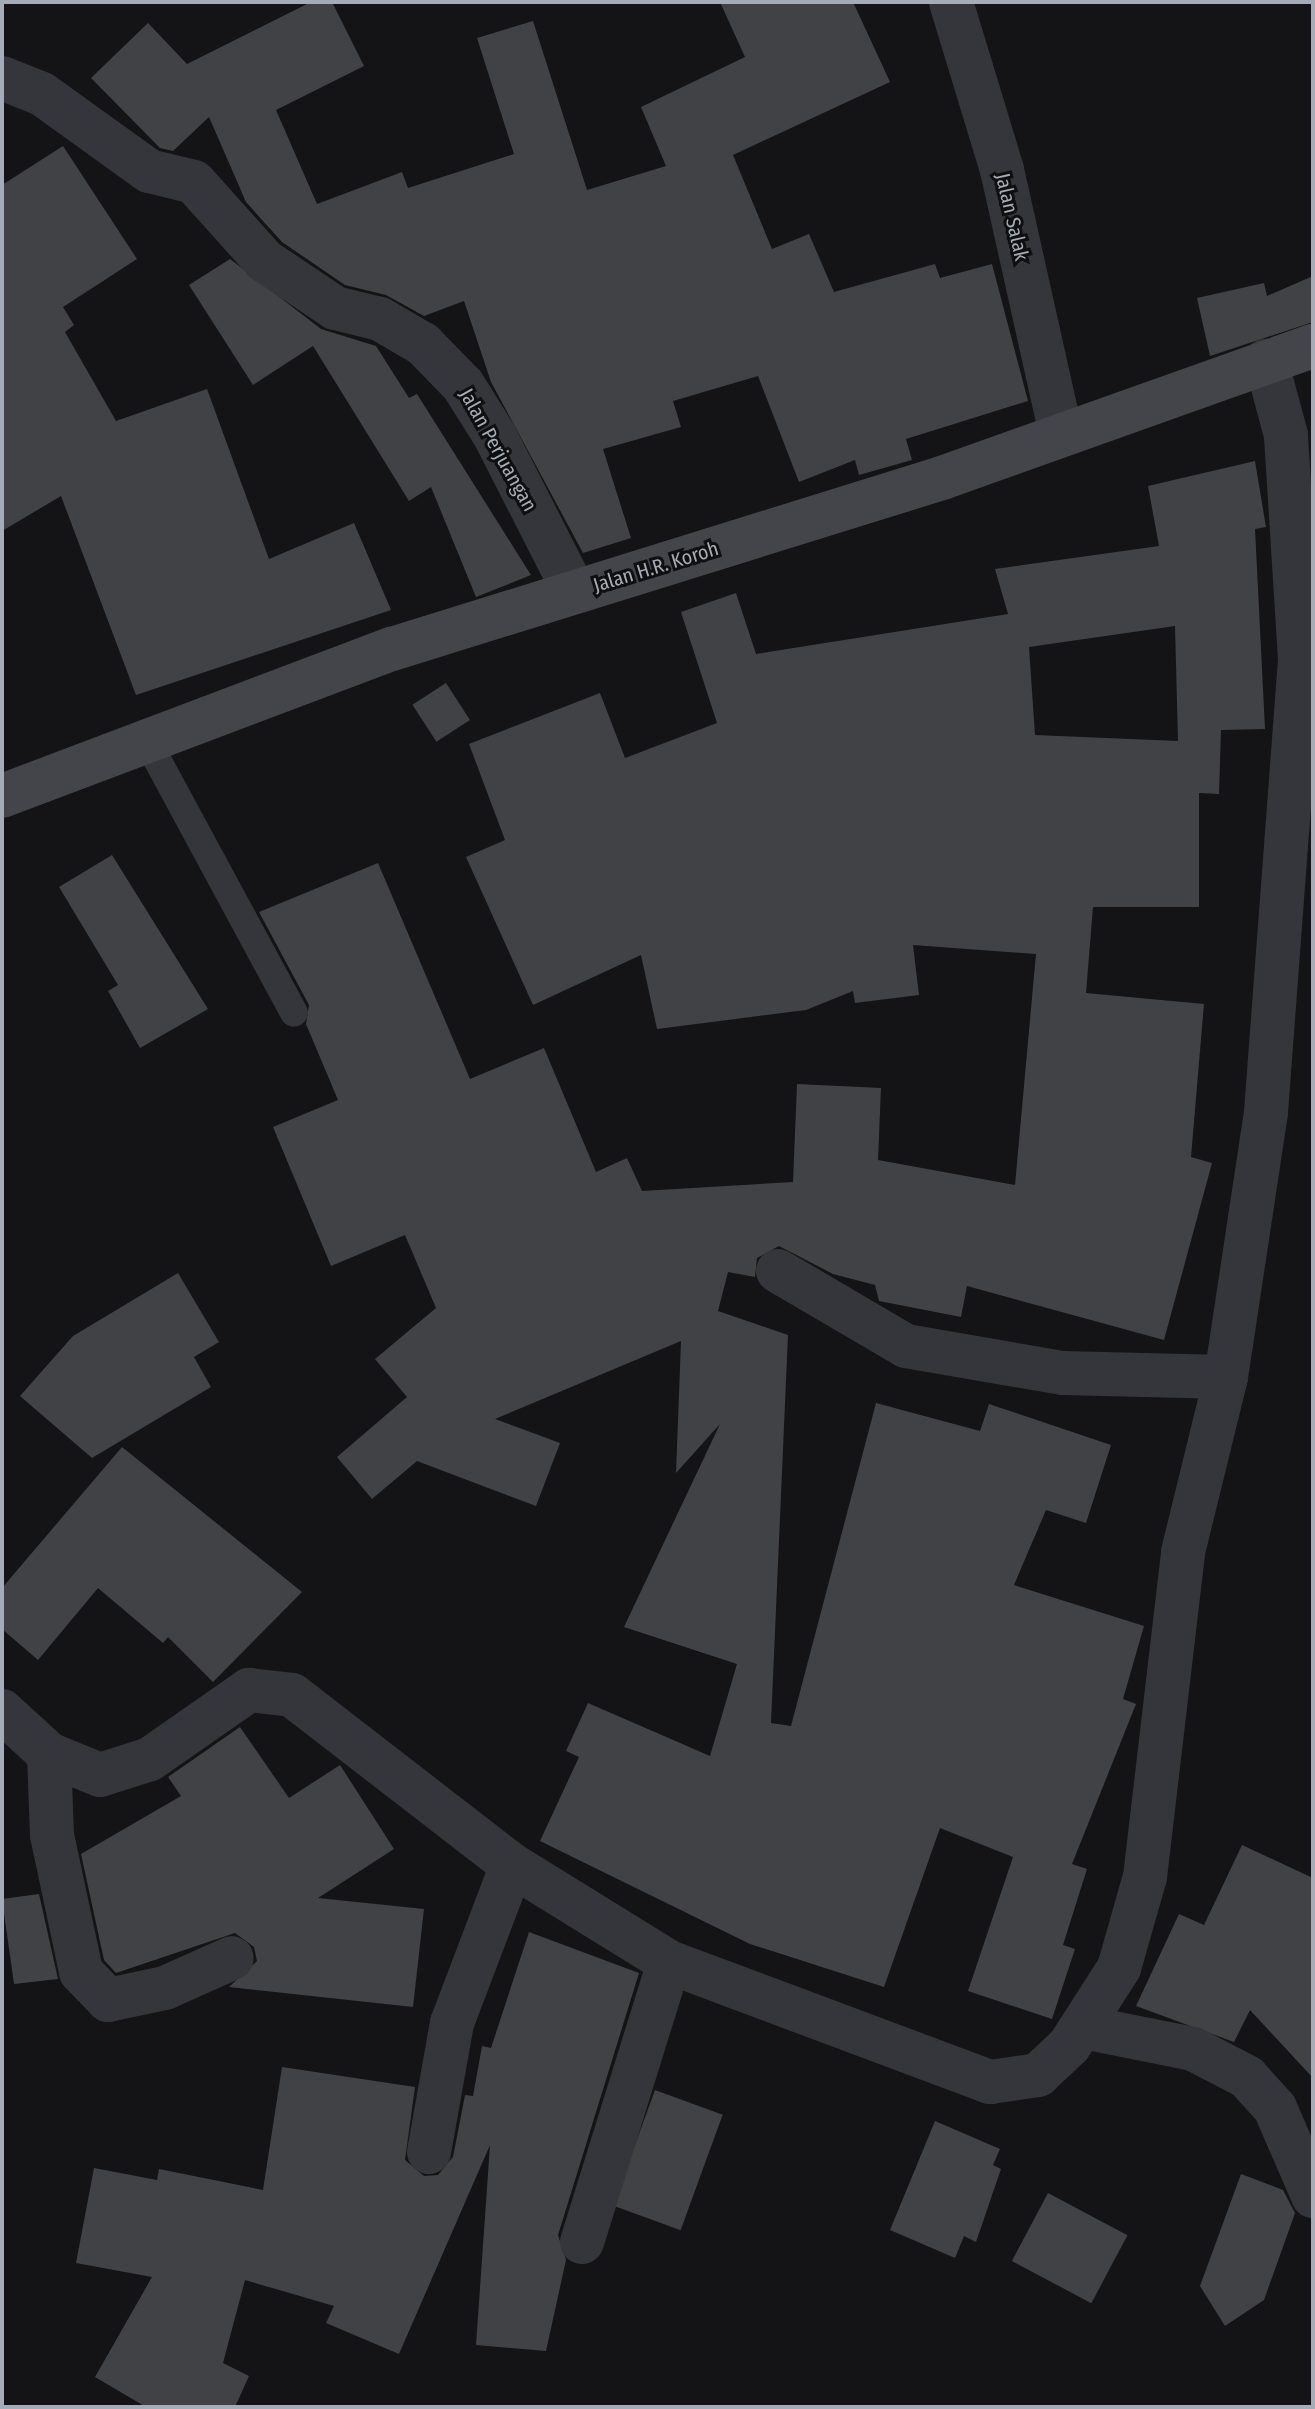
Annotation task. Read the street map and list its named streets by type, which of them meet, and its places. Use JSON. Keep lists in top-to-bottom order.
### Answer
{
  "streets": {
    "main road": ["Jalan H.R. Koroh"],
    "street": ["Jalan Salak", "Jalan Perjuangan"]
  },
  "crossings": [
    ["Jalan Salak", "Jalan H.R. Koroh"],
    ["Jalan Perjuangan", "Jalan H.R. Koroh"]
  ]
}
